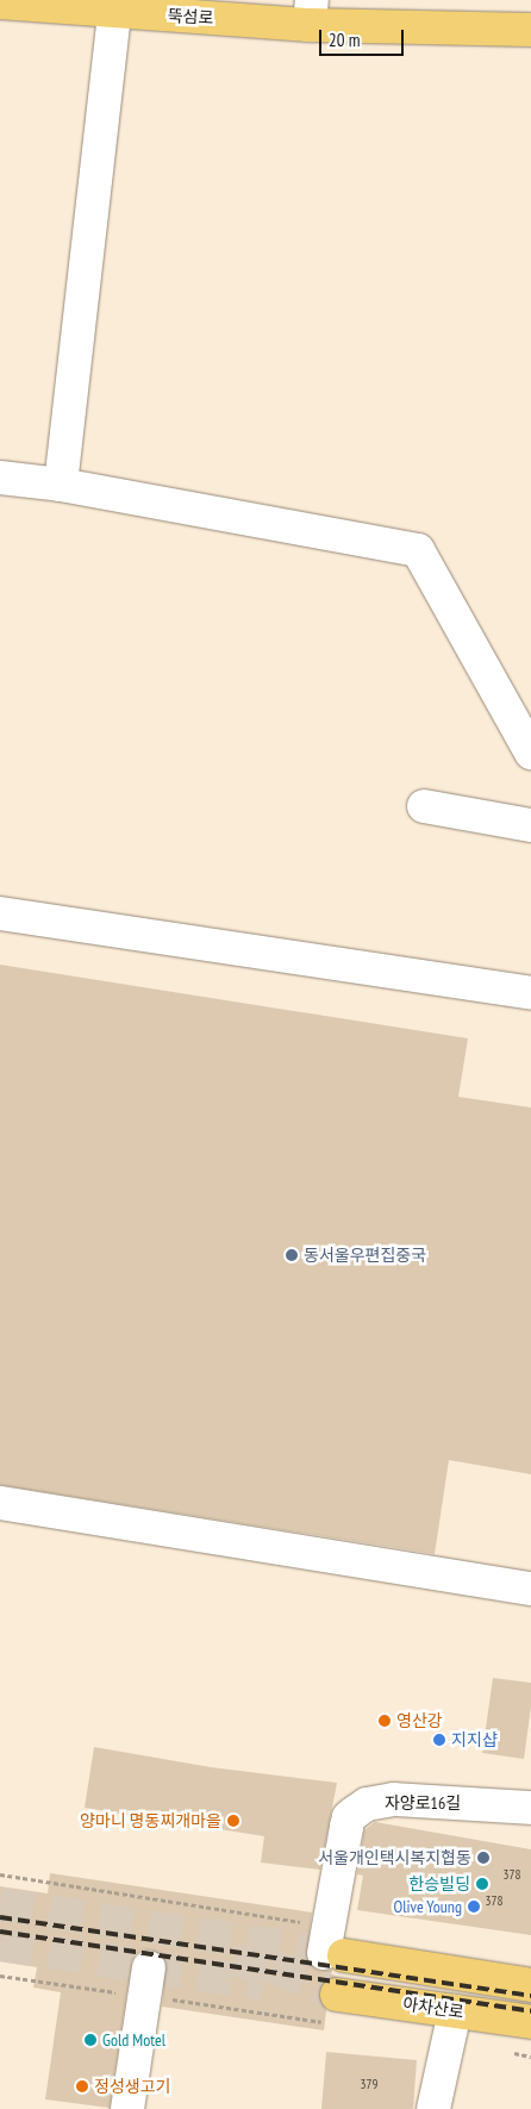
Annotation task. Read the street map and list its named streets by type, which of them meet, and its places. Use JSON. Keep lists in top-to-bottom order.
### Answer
{
  "streets": {
    "main road": ["뚝섬로", "아차산로"],
    "street": ["자양로16길"]
  },
  "places": [
    "동서울우편집중국",
    "영산강",
    "지지샵",
    "양마니 명동찌개마을",
    "서울개인택시복지협동",
    "한승빌딩",
    "Olive Young",
    "Gold Motel",
    "정성생고기"
  ],
  "house_numbers": ["378", "378", "379"],
  "scale_bar": "20 m"
}
